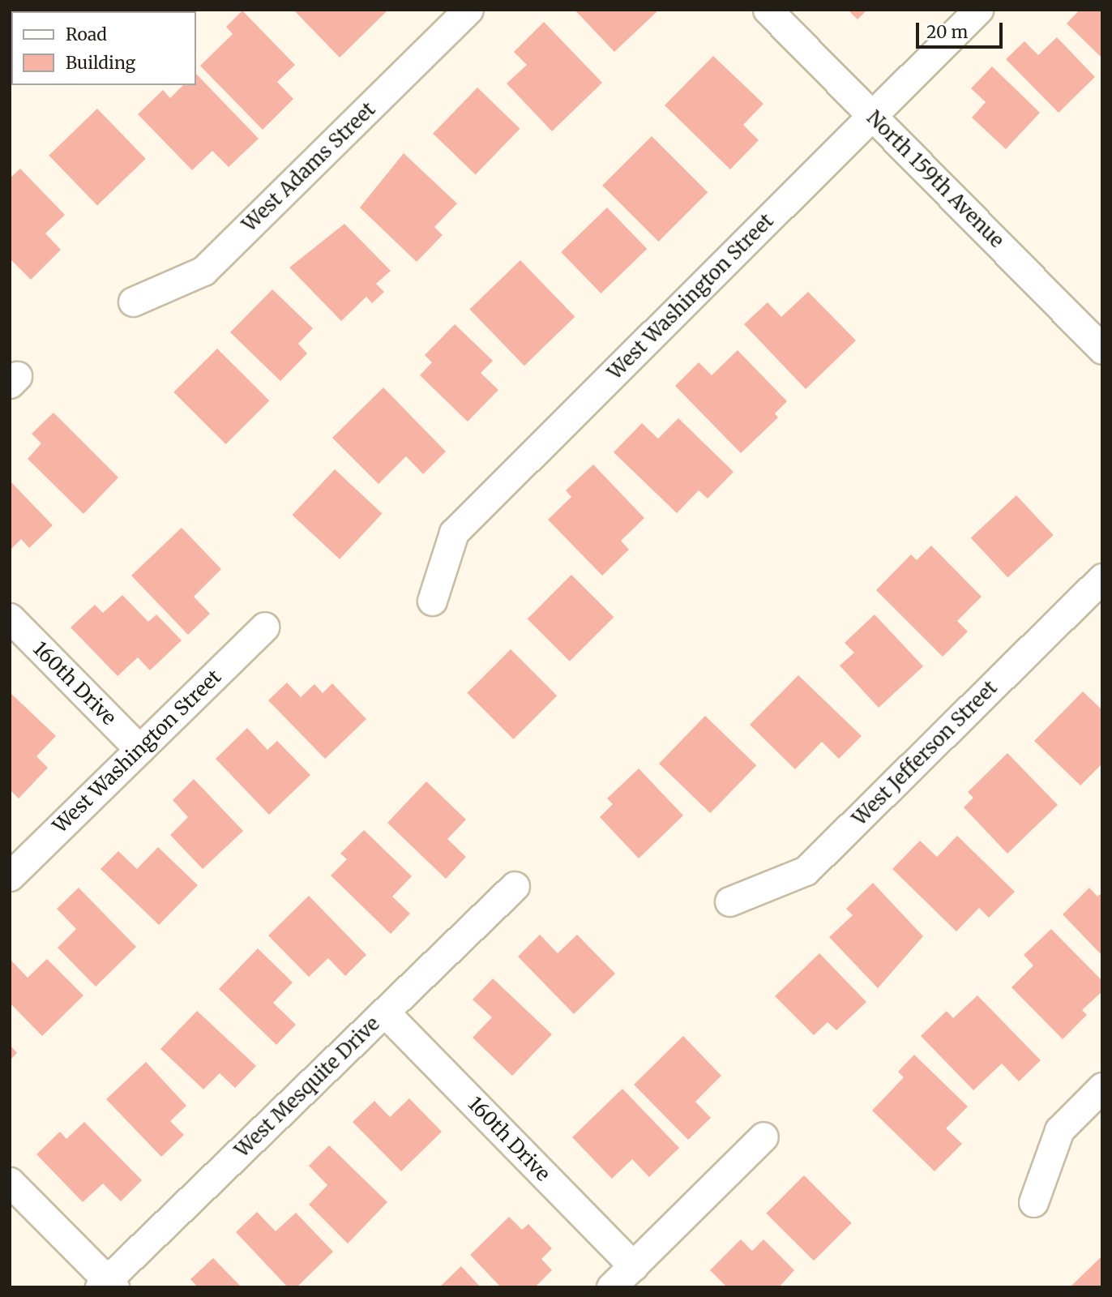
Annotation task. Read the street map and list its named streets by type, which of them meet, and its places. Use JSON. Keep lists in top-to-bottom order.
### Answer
{
  "streets": {
    "street": [
      "West Adams Street",
      "North 159th Avenue",
      "West Washington Street",
      "160th Drive",
      "West Jefferson Street",
      "West Mesquite Drive"
    ]
  },
  "crossings": [
    ["North 159th Avenue", "West Washington Street"],
    ["West Washington Street", "160th Drive"],
    ["160th Drive", "West Mesquite Drive"]
  ],
  "legend": ["Road", "Building"],
  "scale_bar": "20 m"
}
